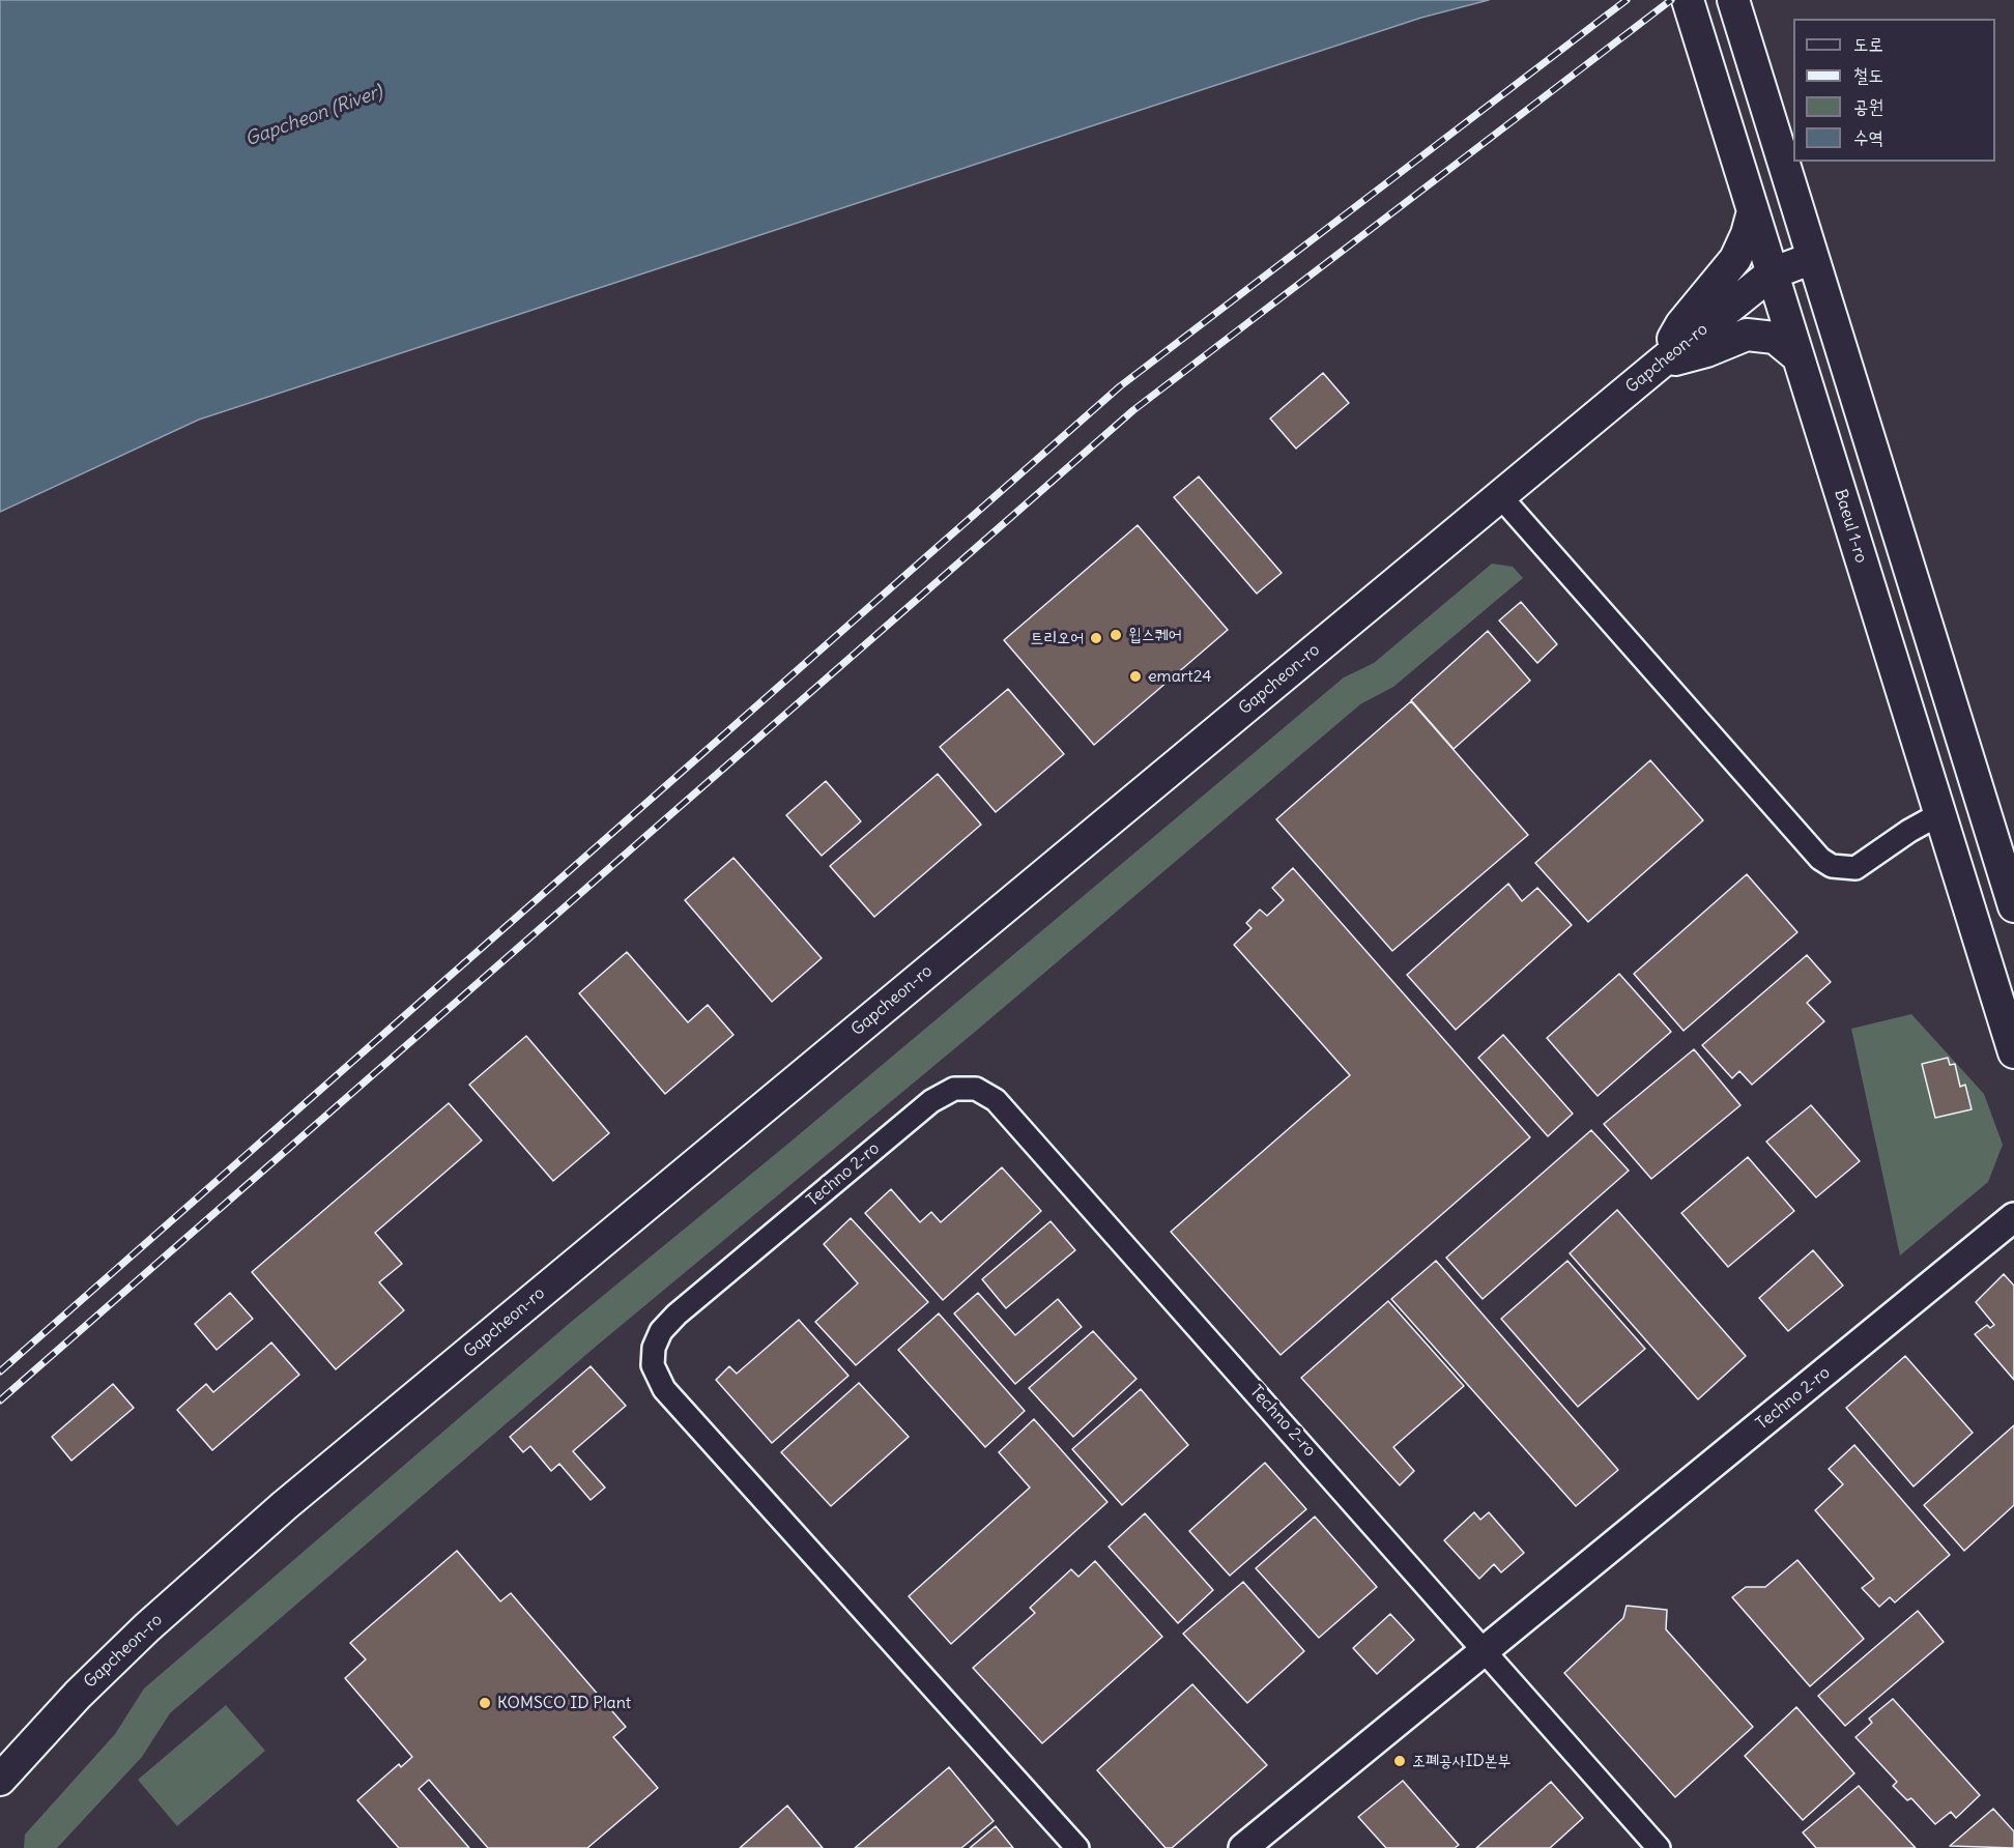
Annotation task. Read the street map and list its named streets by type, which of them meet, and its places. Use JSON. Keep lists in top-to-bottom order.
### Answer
{
  "streets": {
    "main road": ["Gapcheon-ro", "Baeul 1-ro"],
    "street": ["Techno 2-ro"]
  },
  "crossings": [
    ["Gapcheon-ro", "Baeul 1-ro"]
  ],
  "water": ["Gapcheon (River)"],
  "places": [
    "윕스퀘어",
    "트리오어",
    "emart24",
    "KOMSCO ID Plant",
    "조폐공사ID본부"
  ],
  "legend": [
    "도로",
    "철도",
    "공원",
    "수역"
  ]
}
